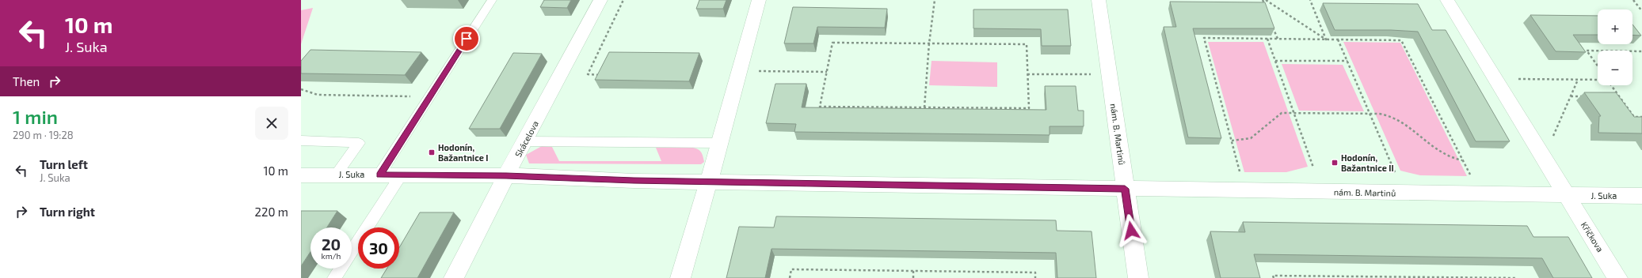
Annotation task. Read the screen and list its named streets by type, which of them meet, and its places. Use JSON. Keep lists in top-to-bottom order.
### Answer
{
  "streets": {
    "street": [
      "nám. B. Martinů",
      "Skácelova",
      "J. Suka",
      "Křičkova"
    ]
  },
  "crossings": [
    ["nám. B. Martinů", "J. Suka"],
    ["nám. B. Martinů", "Křičkova"],
    ["Skácelova", "J. Suka"],
    ["J. Suka", "Křičkova"]
  ],
  "places": {
    "transit": ["Hodonín, Bažantnice I", "Hodonín, Bažantnice II"]
  },
  "page": {
    "turn": ["10 m", "J. Suka"],
    "map_buttons": ["+", "−"],
    "then": "Then",
    "heading": ["1 min", "290 m · 19:28"],
    "list": [
      {
        "name": "Turn left",
        "note": "J. Suka",
        "value": "10 m"
      },
      {
        "name": "Turn right",
        "value": "220 m"
      }
    ],
    "speed": "20 km/h",
    "limit": "30"
  }
}
